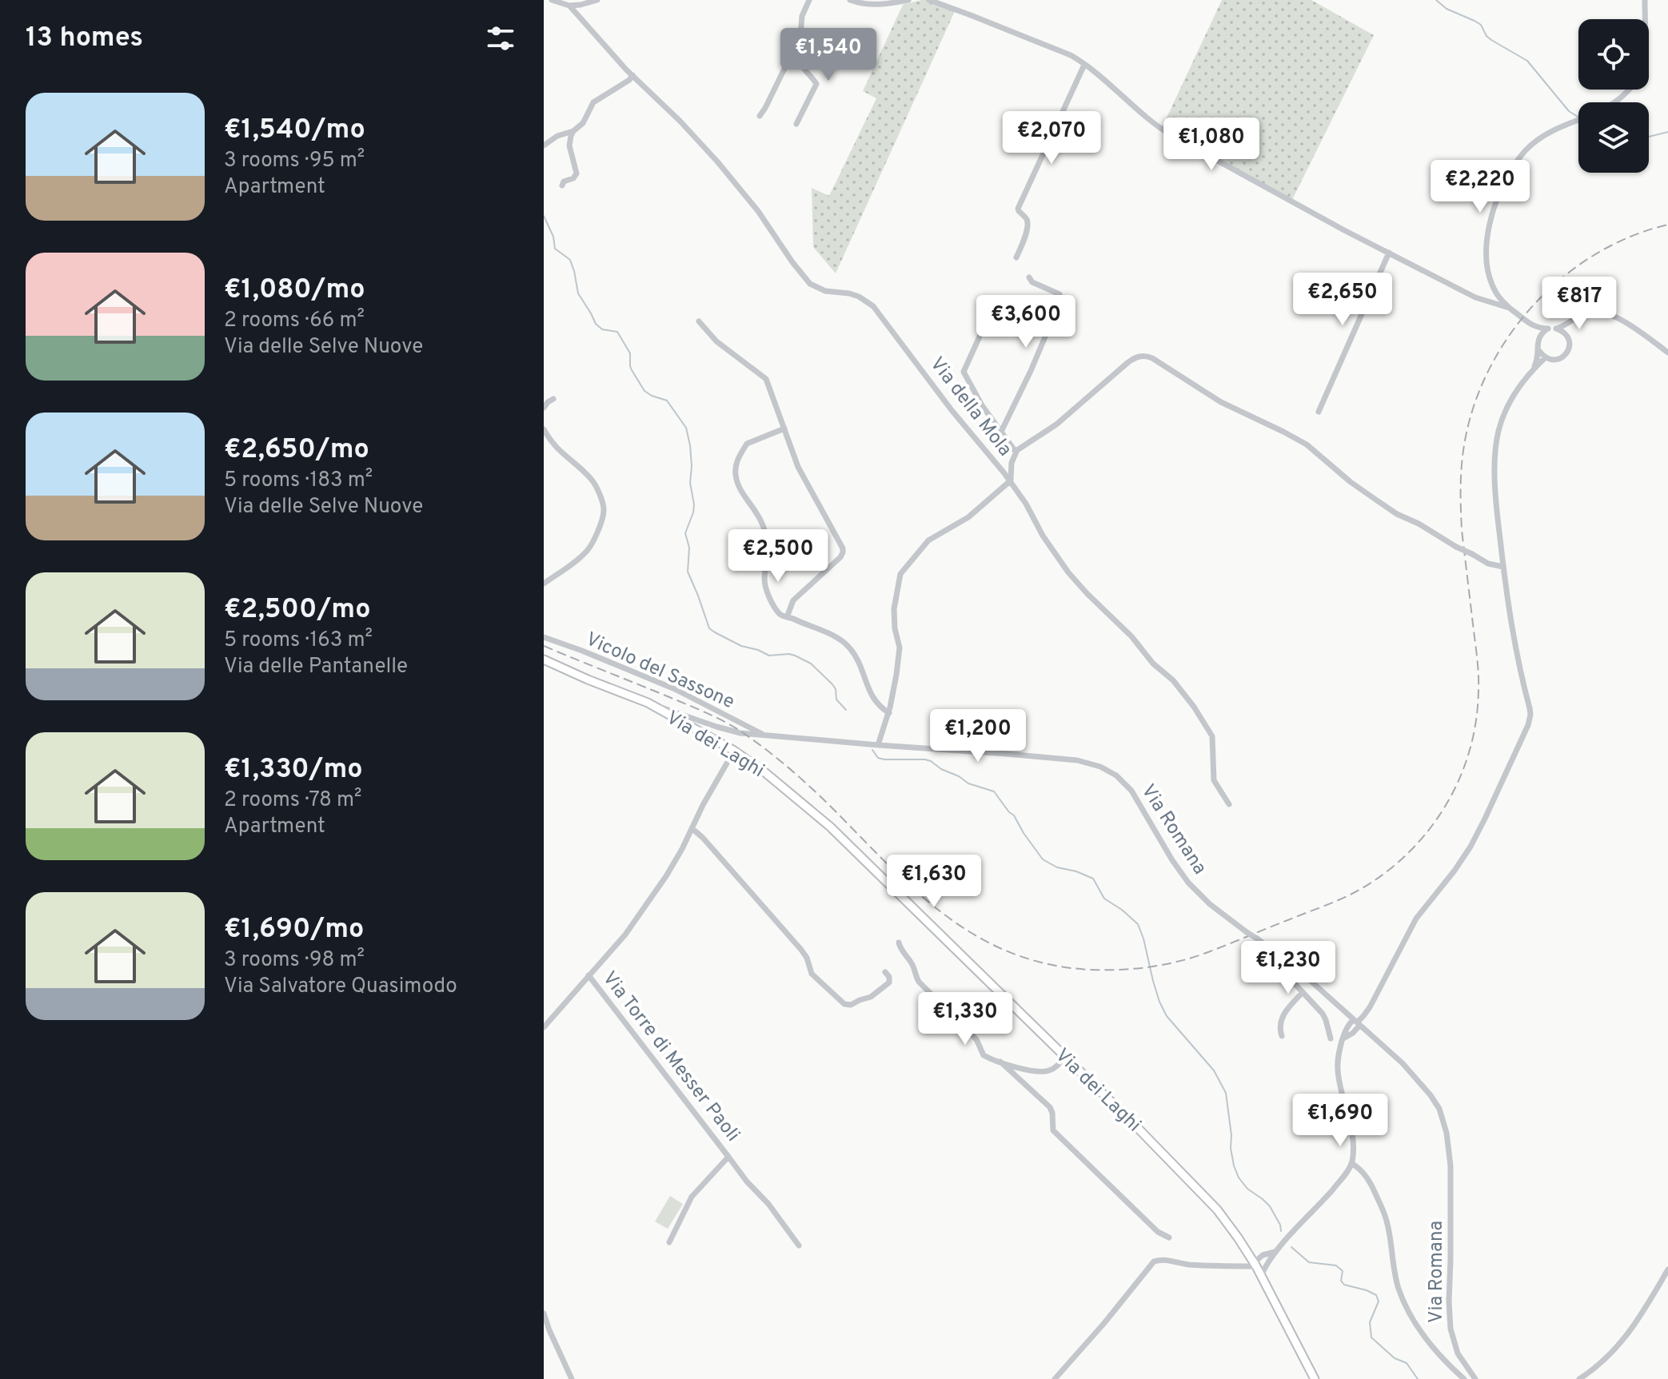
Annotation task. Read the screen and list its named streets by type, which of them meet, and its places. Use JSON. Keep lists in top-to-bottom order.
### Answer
{
  "streets": {
    "main road": ["Via dei Laghi"],
    "street": [
      "Via della Mola",
      "Vicolo del Sassone",
      "Via Romana",
      "Via Torre di Messer Paoli"
    ]
  },
  "crossings": [
    ["Vicolo del Sassone", "Via Romana"],
    ["Via dei Laghi", "Via Romana"],
    ["Via dei Laghi", "Via Torre di Messer Paoli"]
  ],
  "page": {
    "heading": "13 homes",
    "price": [
      "€1,540",
      "€2,070",
      "€1,080",
      "€2,220",
      "€2,650",
      "€817",
      "€3,600",
      "€2,500",
      "€1,200",
      "€1,630",
      "€1,230",
      "€1,330",
      "€1,690"
    ],
    "list": [
      {
        "name": "€1,540/mo",
        "note": "3 rooms · 95 m² · Apartment"
      },
      {
        "name": "€1,080/mo",
        "note": "2 rooms · 66 m² · Via delle Selve Nuove"
      },
      {
        "name": "€2,650/mo",
        "note": "5 rooms · 183 m² · Via delle Selve Nuove"
      },
      {
        "name": "€2,500/mo",
        "note": "5 rooms · 163 m² · Via delle Pantanelle"
      },
      {
        "name": "€1,330/mo",
        "note": "2 rooms · 78 m² · Apartment"
      },
      {
        "name": "€1,690/mo",
        "note": "3 rooms · 98 m² · Via Salvatore Quasimodo"
      }
    ]
  }
}
